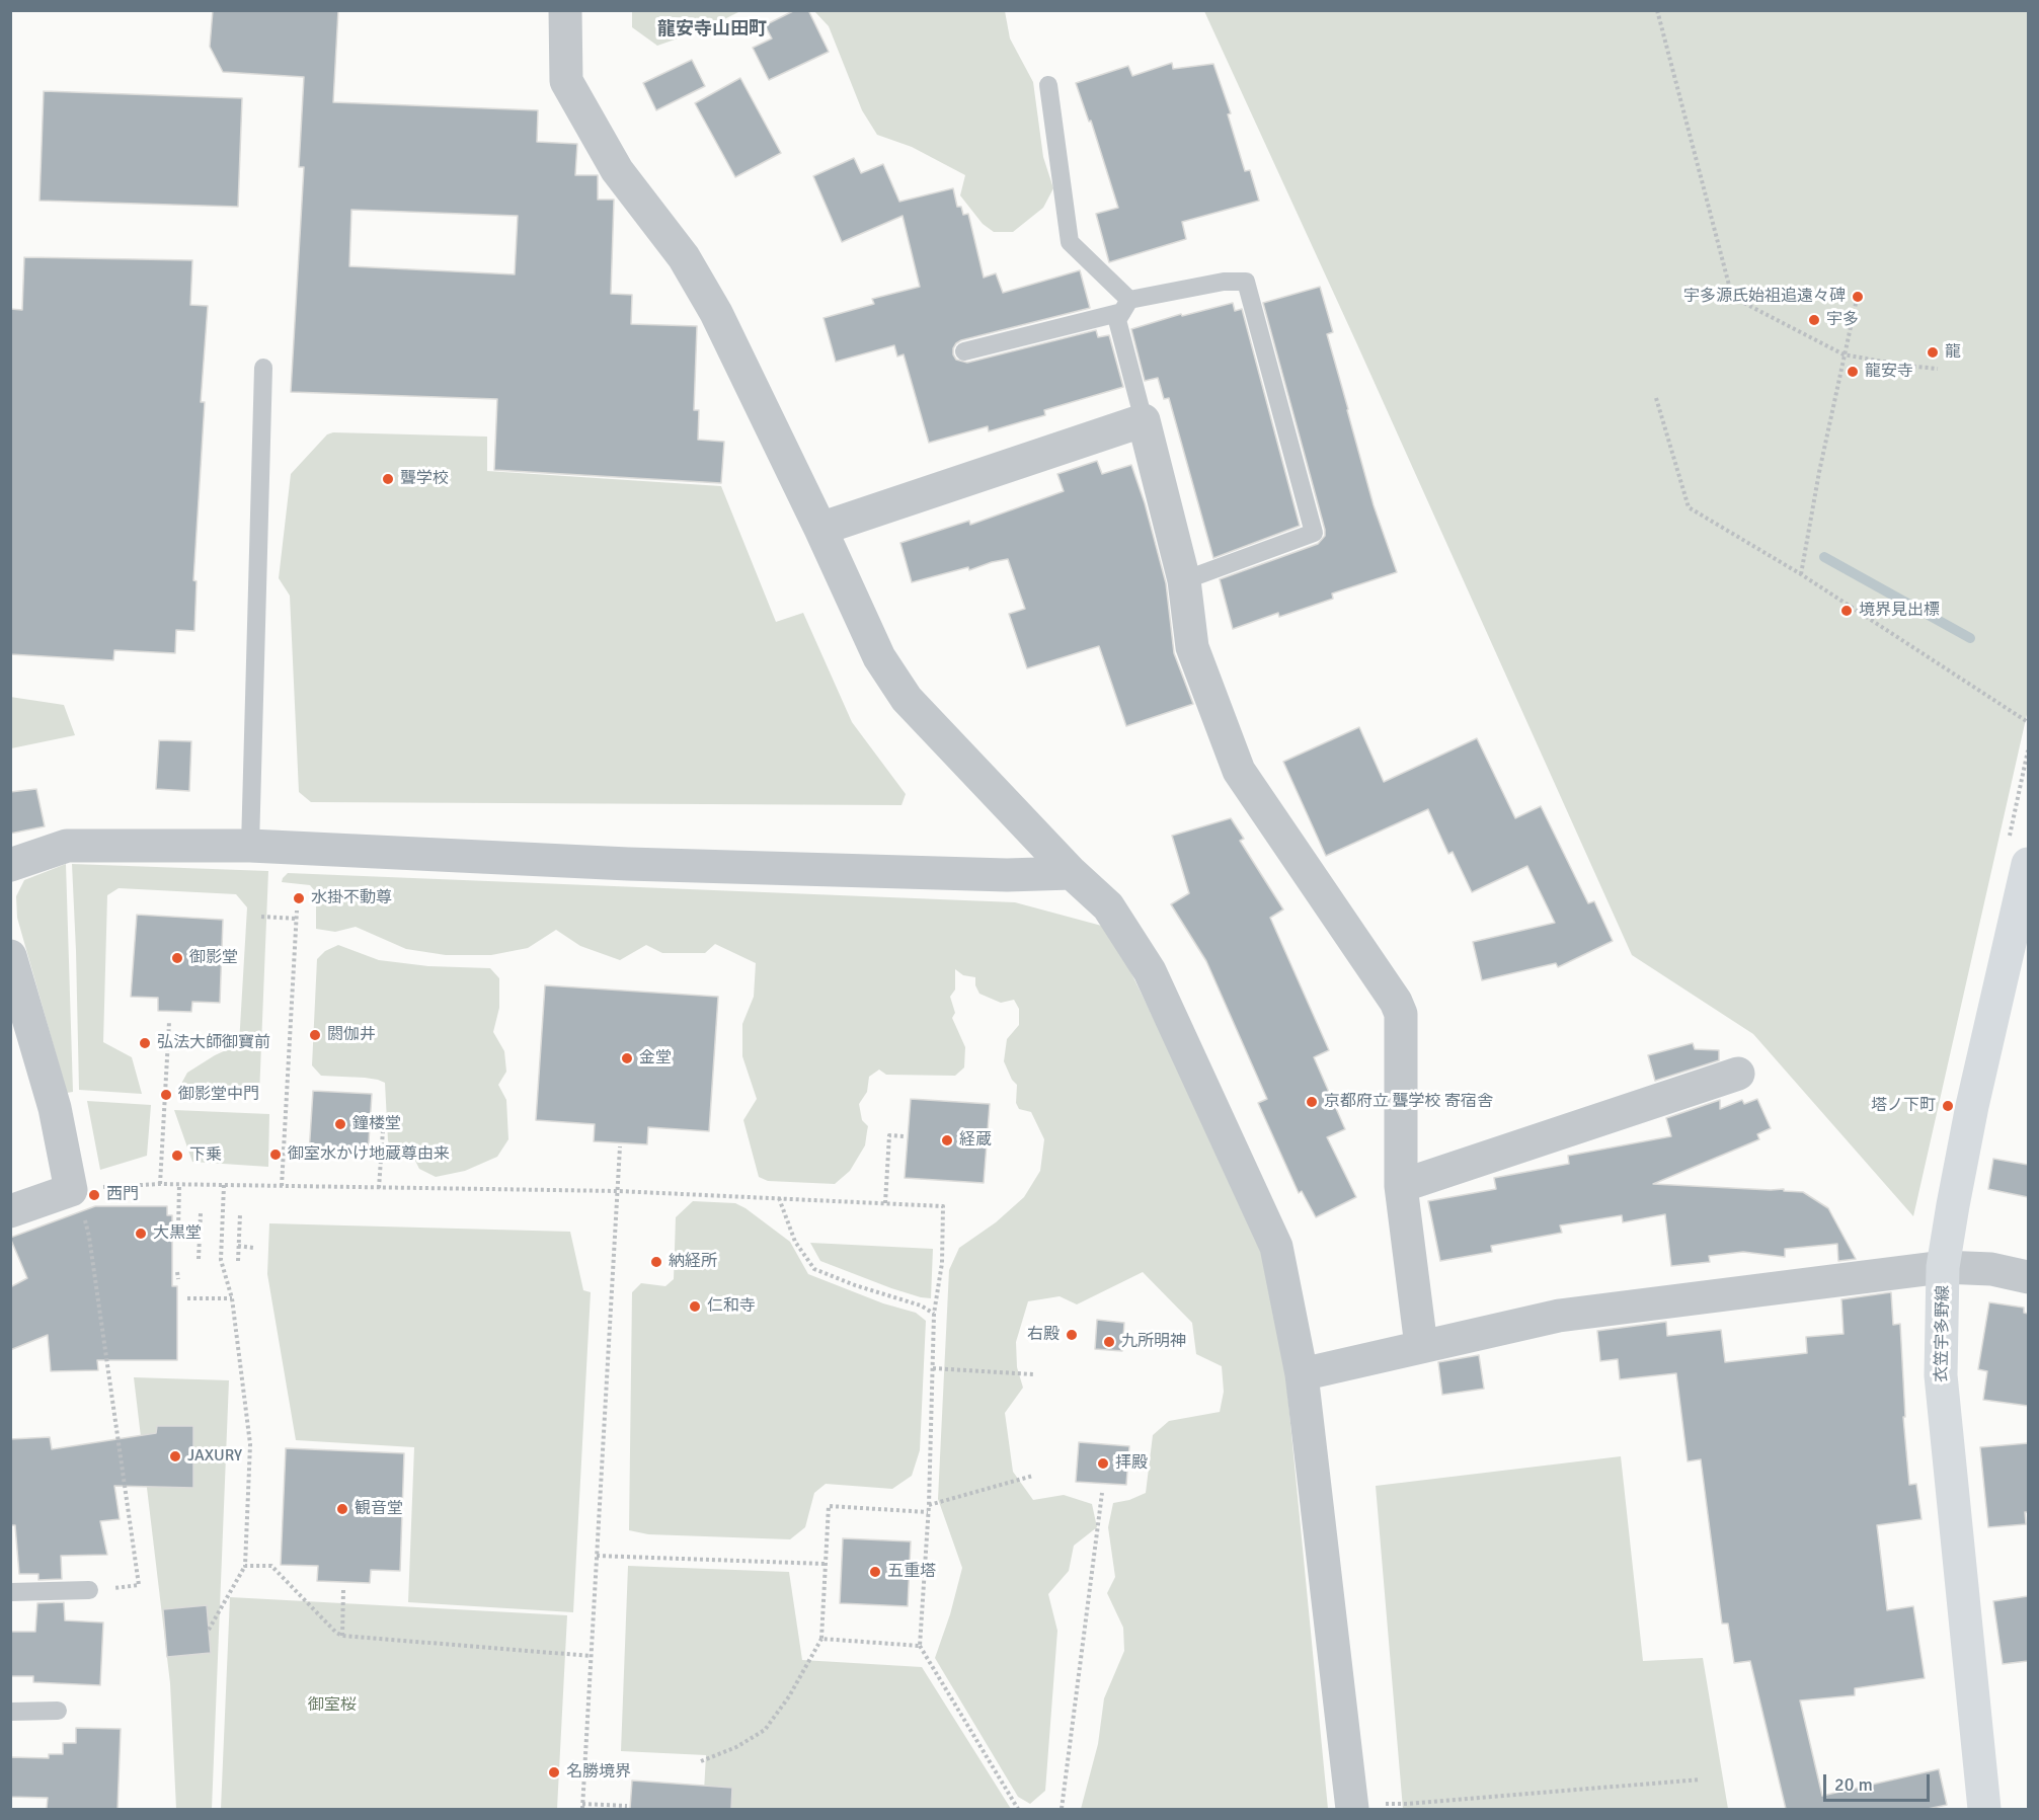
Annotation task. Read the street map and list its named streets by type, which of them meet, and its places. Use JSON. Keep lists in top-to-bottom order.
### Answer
{
  "streets": {
    "main road": ["衣笠宇多野線"]
  },
  "districts": ["龍安寺山田町"],
  "parks": ["御室桜"],
  "places": [
    "宇多源氏始祖追遠々碑",
    "宇多",
    "龍",
    "龍安寺",
    "聾学校",
    "境界見出標",
    "水掛不動尊",
    "御影堂",
    "閼伽井",
    "弘法大師御寶前",
    "金堂",
    "御影堂中門",
    "京都府立 聾学校 寄宿舎",
    "塔ノ下町",
    "鐘楼堂",
    "経蔵",
    "御室水かけ地蔵尊由来",
    "下乗",
    "西門",
    "大黒堂",
    "納経所",
    "仁和寺",
    "右殿",
    "九所明神",
    "JAXURY",
    "拝殿",
    "観音堂",
    "五重塔",
    "名勝境界"
  ],
  "scale_bar": "20 m"
}
